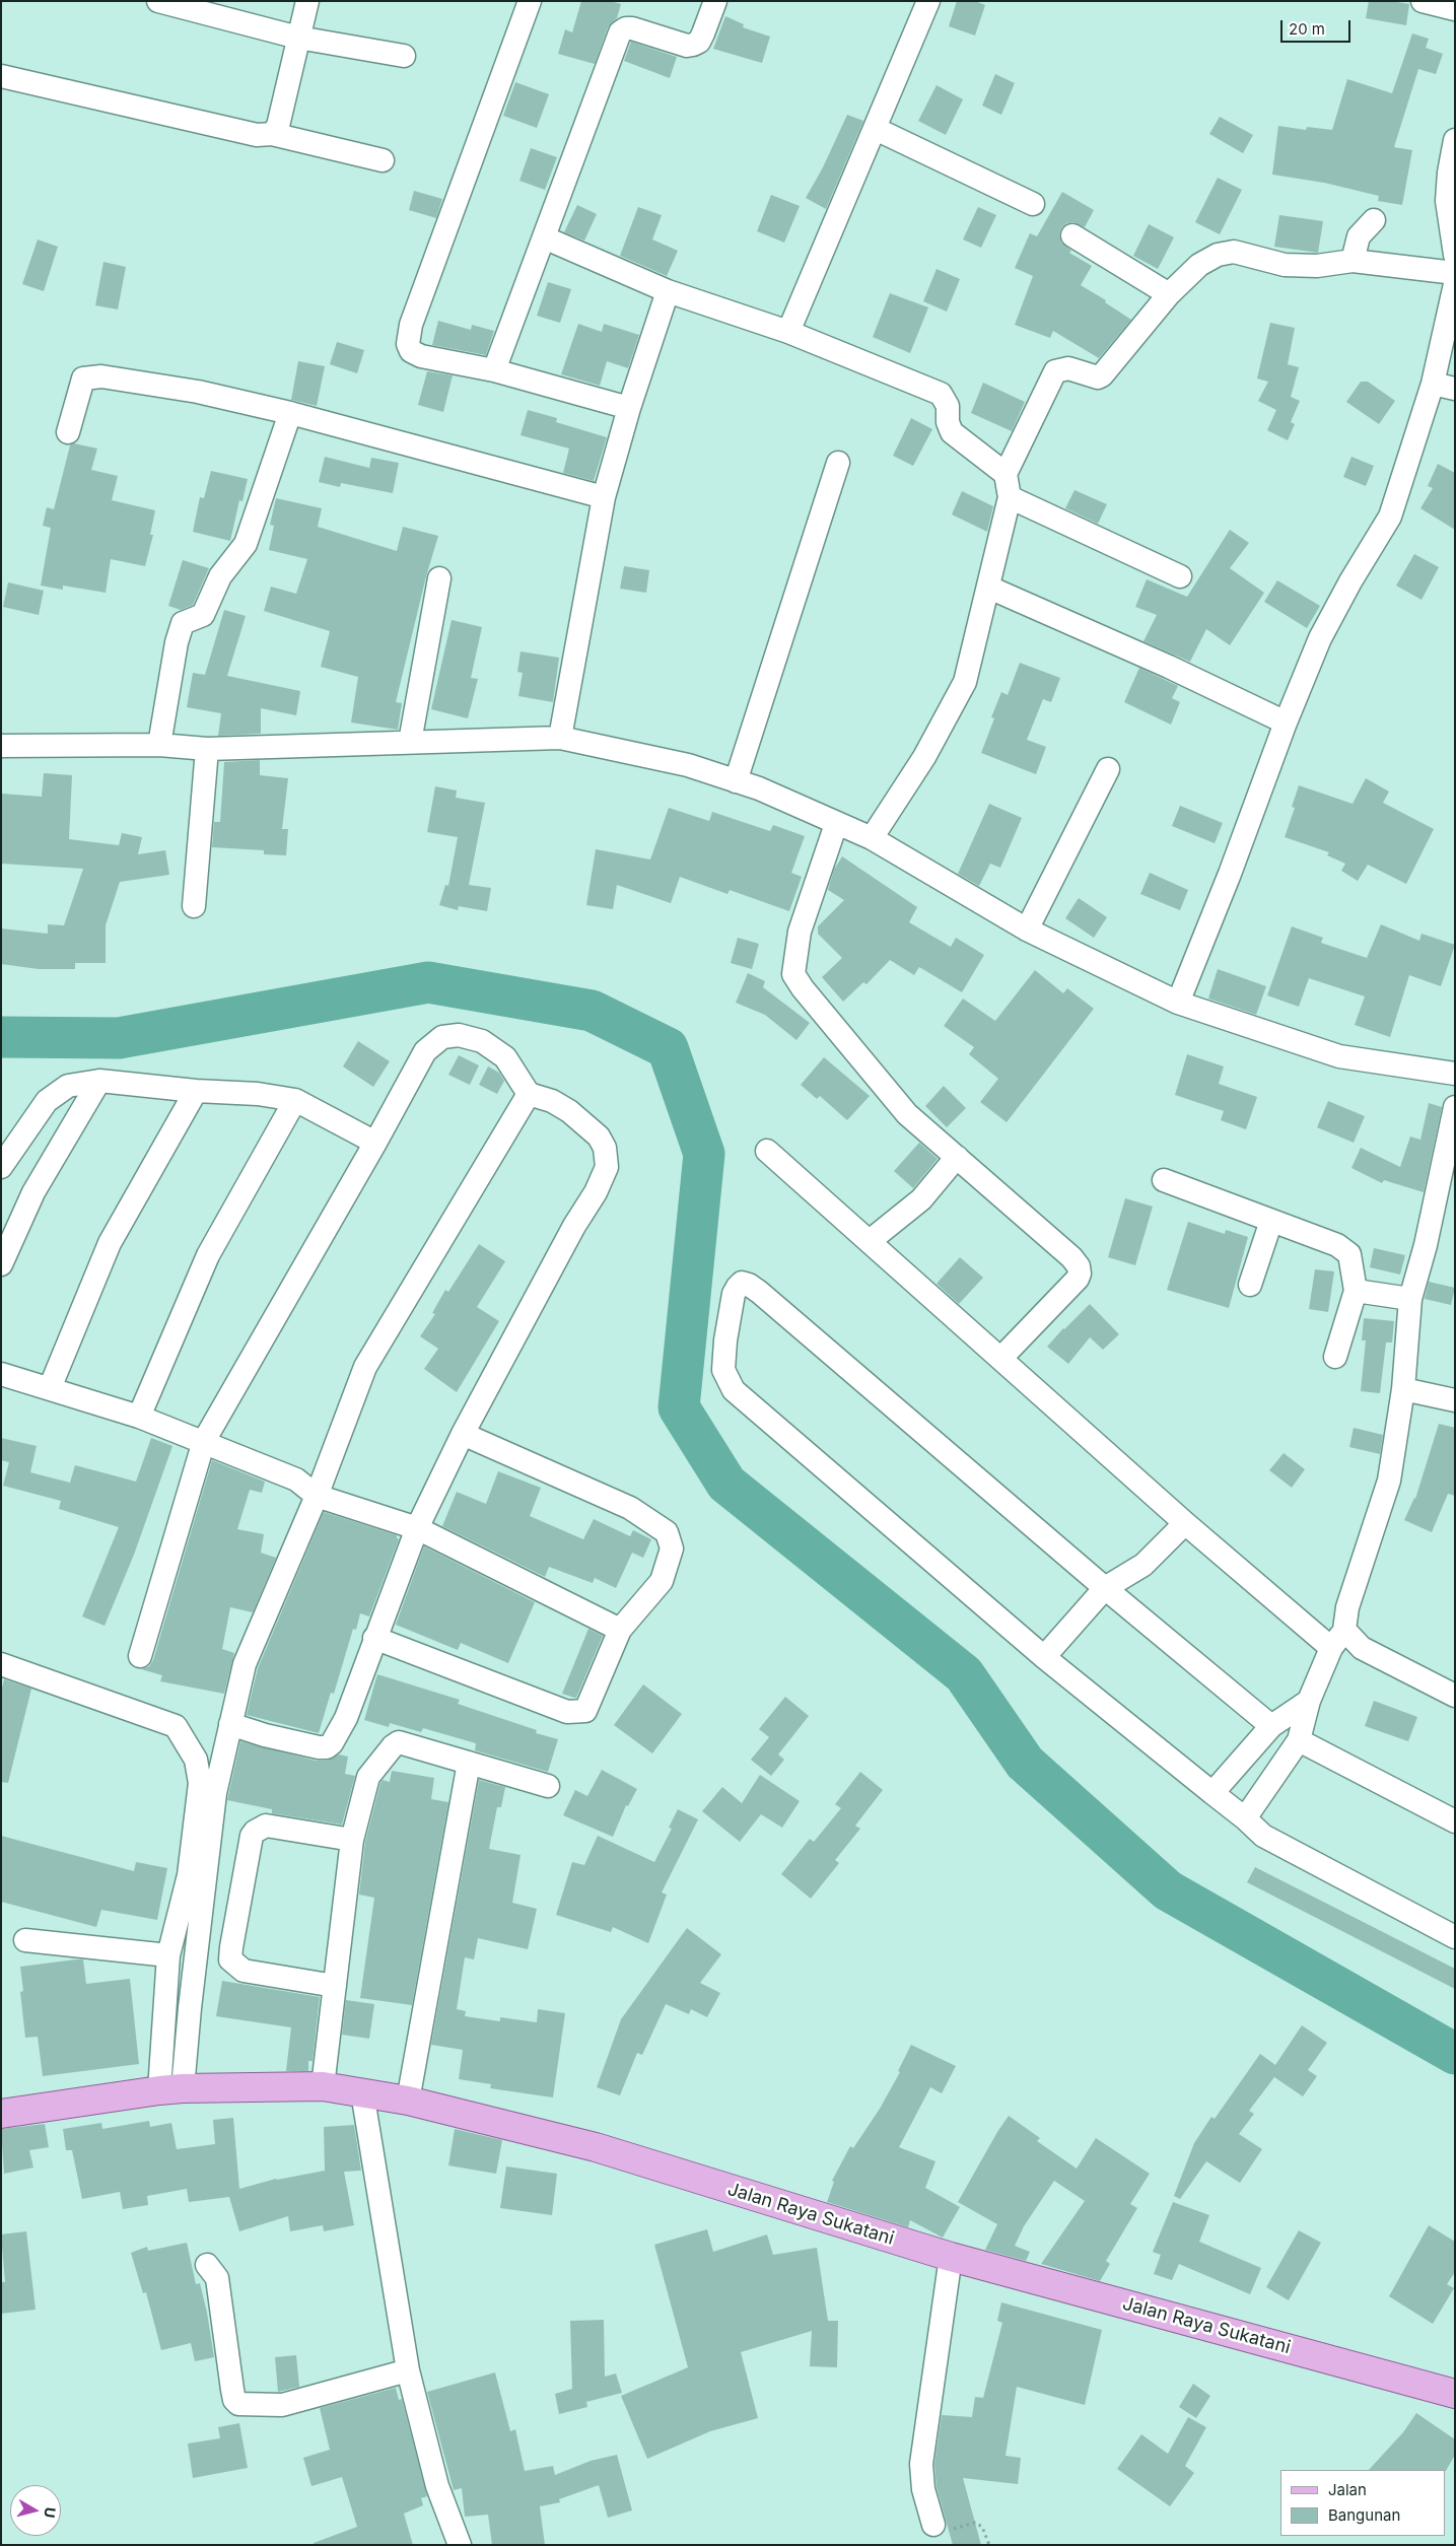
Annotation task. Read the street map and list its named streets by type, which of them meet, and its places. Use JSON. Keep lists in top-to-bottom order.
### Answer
{
  "streets": {
    "main road": ["Jalan Raya Sukatani"]
  },
  "legend": ["Jalan", "Bangunan"],
  "scale_bar": "20 m",
  "north": "right"
}
